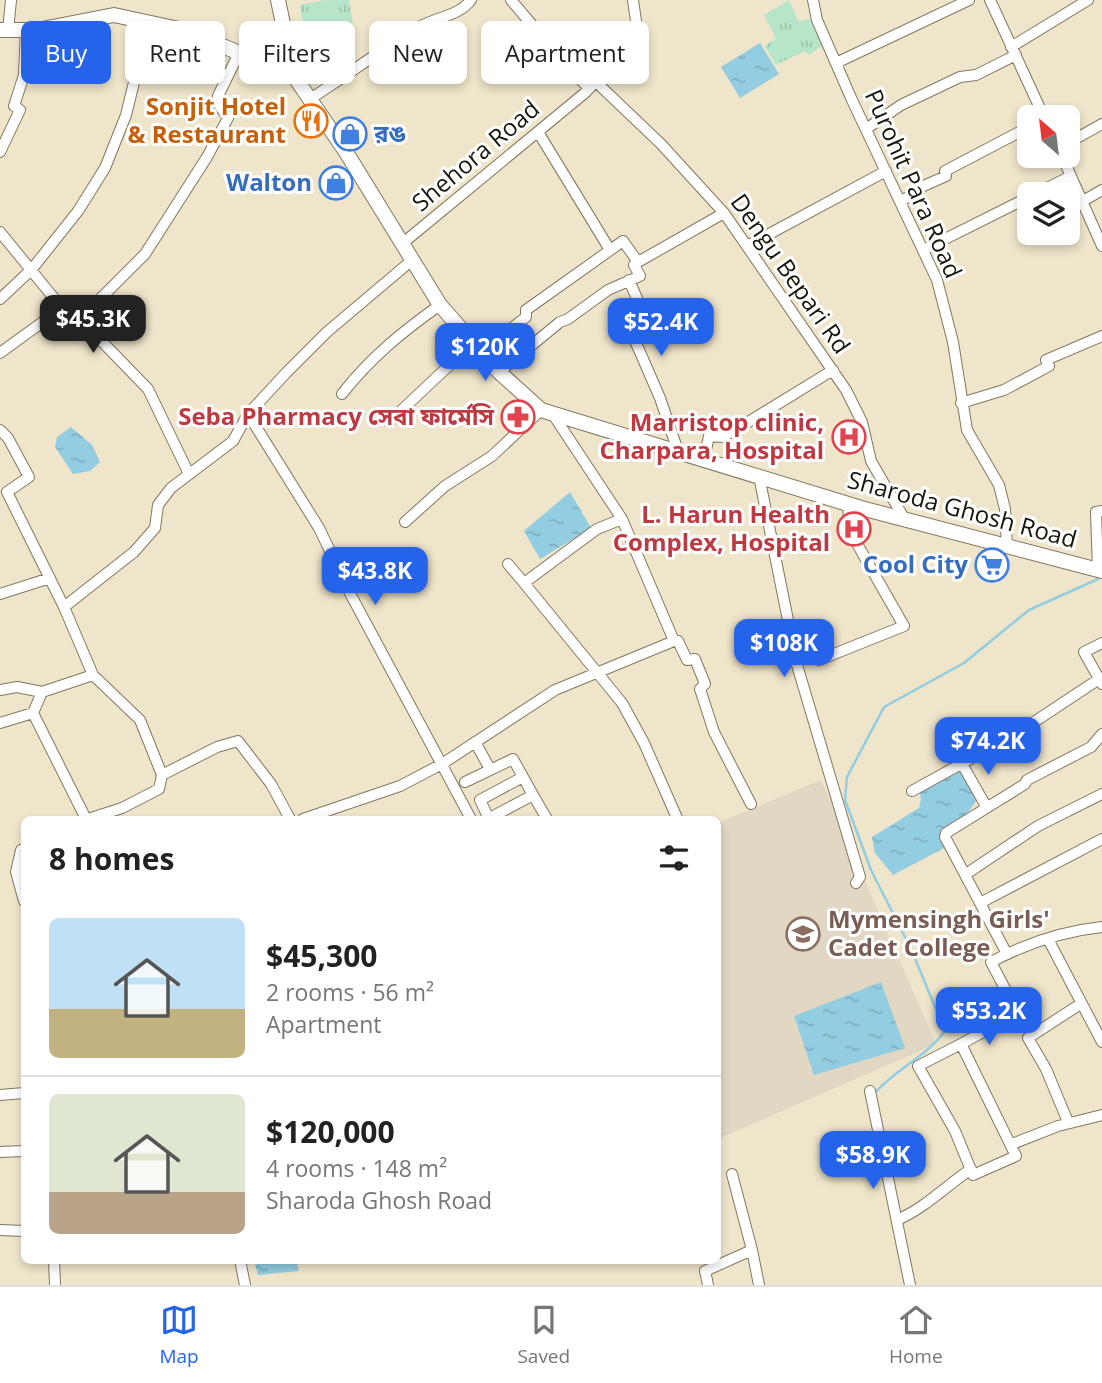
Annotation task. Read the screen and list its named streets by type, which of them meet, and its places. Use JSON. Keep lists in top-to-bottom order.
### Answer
{
  "streets": {
    "main road": ["Sharoda Ghosh Road"],
    "street": ["Shehora Road", "Purohit Para Road", "Dengu Bepari Rd"]
  },
  "crossings": [
    ["Shehora Road", "Dengu Bepari Rd"],
    ["Shehora Road", "Sharoda Ghosh Road"],
    ["Purohit Para Road", "Sharoda Ghosh Road"],
    ["Dengu Bepari Rd", "Sharoda Ghosh Road"]
  ],
  "places": {
    "restaurant": ["Sonjit Hotel & Restaurant"],
    "shop": ["রঙ", "Walton"],
    "pharmacy": ["Seba Pharmacy সেবা ফার্মেসি"],
    "hospital": ["Marristop clinic, Charpara, Hospital", "L. Harun Health Complex, Hospital"],
    "supermarket": ["Cool City"],
    "school or university": ["Mymensingh Girls' Cadet College"]
  },
  "north": "top left",
  "page": {
    "chip": [
      "Buy",
      "Rent",
      "Filters",
      "New",
      "Apartment"
    ],
    "price": [
      "$45.3K",
      "$52.4K",
      "$120K",
      "$43.8K",
      "$108K",
      "$74.2K",
      "$53.2K",
      "$58.9K"
    ],
    "heading": "8 homes",
    "list": [
      {
        "name": "$45,300",
        "note": "2 rooms · 56 m² · Apartment"
      },
      {
        "name": "$120,000",
        "note": "4 rooms · 148 m² · Sharoda Ghosh Road"
      }
    ],
    "tabs": ["Map", "Saved", "Home"]
  }
}
